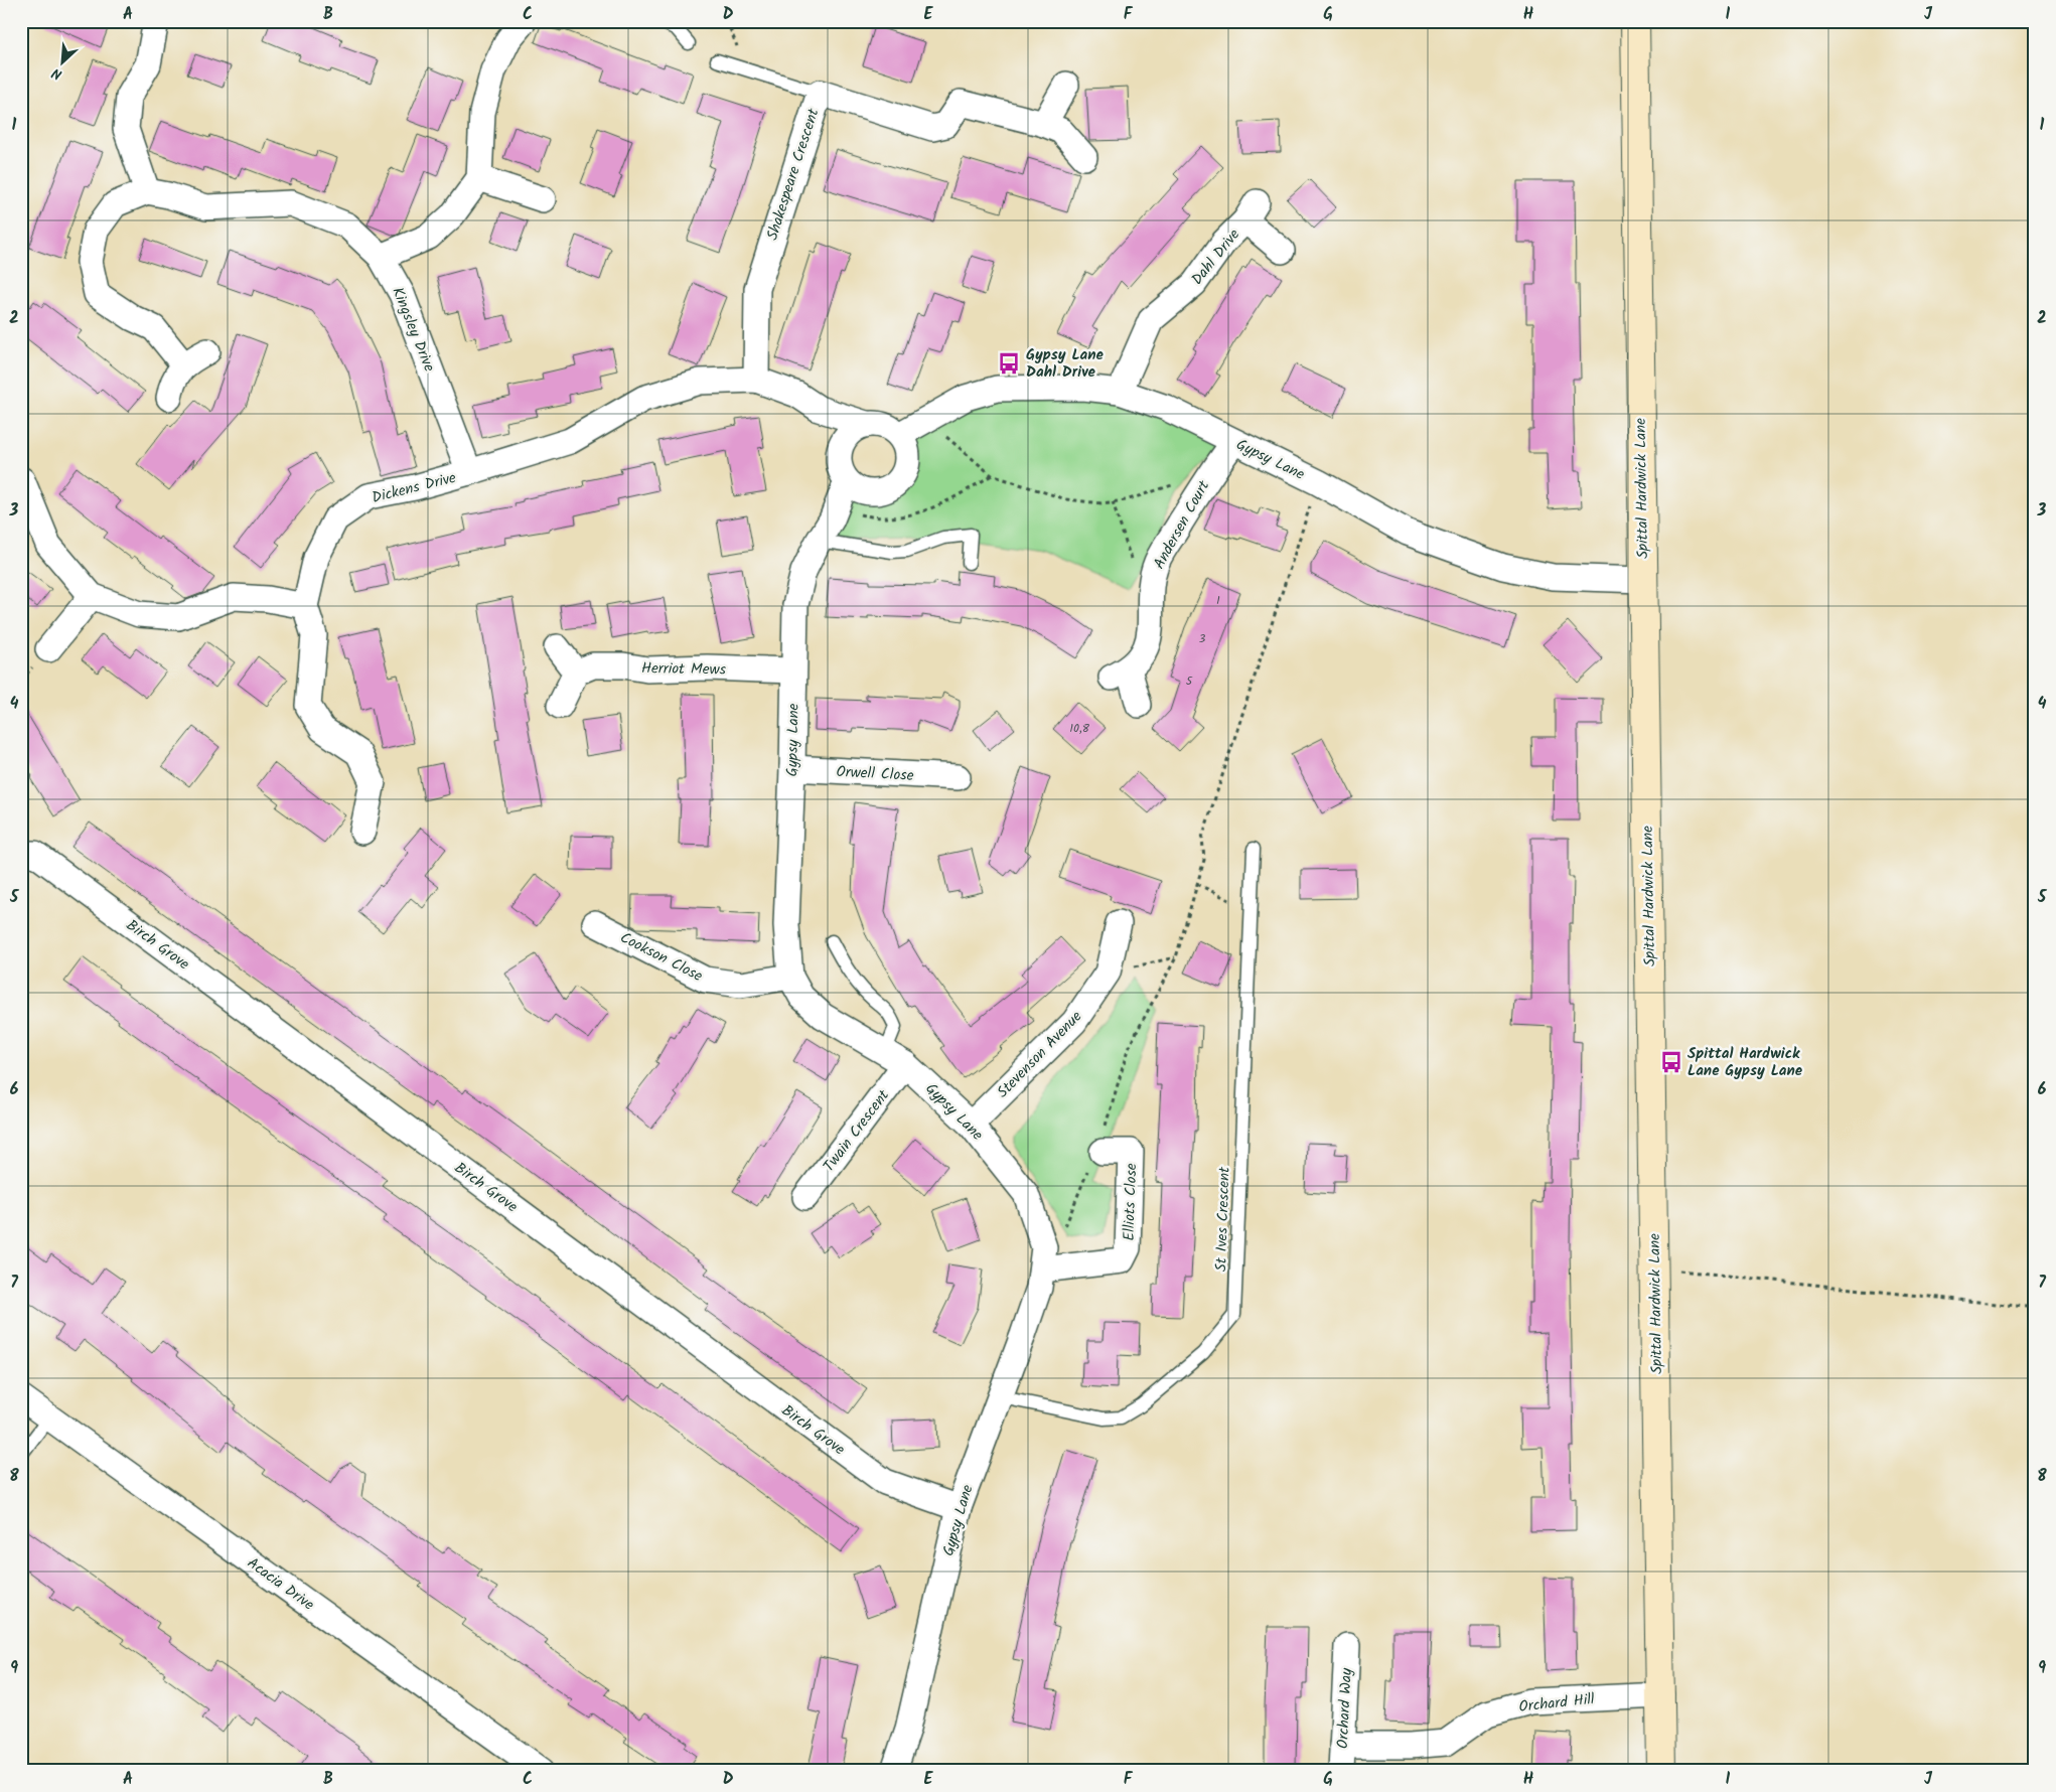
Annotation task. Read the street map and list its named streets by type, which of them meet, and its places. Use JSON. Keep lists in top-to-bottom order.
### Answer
{
  "streets": {
    "street": [
      "Shakespeare Crescent",
      "Dahl Drive",
      "Kingsley Drive",
      "Gypsy Lane",
      "Dickens Drive",
      "Spittal Hardwick Lane",
      "Andersen Court",
      "Herriot Mews",
      "Orwell Close",
      "Birch Grove",
      "Cookson Close",
      "Stevenson Avenue",
      "Twain Crescent",
      "Elliots Close",
      "Acacia Drive",
      "Orchard Hill",
      "Orchard Way"
    ],
    "lane": ["St Ives Crescent"]
  },
  "crossings": [
    ["Shakespeare Crescent", "Dickens Drive"],
    ["Dahl Drive", "Gypsy Lane"],
    ["Kingsley Drive", "Dickens Drive"],
    ["Gypsy Lane", "Dickens Drive"],
    ["Gypsy Lane", "Spittal Hardwick Lane"],
    ["Gypsy Lane", "Andersen Court"],
    ["Gypsy Lane", "Herriot Mews"],
    ["Gypsy Lane", "Orwell Close"],
    ["Gypsy Lane", "Birch Grove"],
    ["Gypsy Lane", "Cookson Close"],
    ["Gypsy Lane", "Stevenson Avenue"],
    ["Gypsy Lane", "Twain Crescent"],
    ["Gypsy Lane", "Elliots Close"],
    ["Gypsy Lane", "St Ives Crescent"],
    ["Spittal Hardwick Lane", "Orchard Hill"],
    ["Orchard Hill", "Orchard Way"]
  ],
  "places": {
    "bus stop": ["Gypsy Lane Dahl Drive", "Spittal Hardwick Lane Gypsy Lane"]
  },
  "house_numbers": [
    "1",
    "3",
    "5",
    "10,8"
  ],
  "north": "bottom left",
  "grid": {
    "columns": [
      "A",
      "B",
      "C",
      "D",
      "E",
      "F",
      "G",
      "H",
      "I",
      "J"
    ],
    "rows": [
      "1",
      "2",
      "3",
      "4",
      "5",
      "6",
      "7",
      "8",
      "9"
    ]
  }
}
